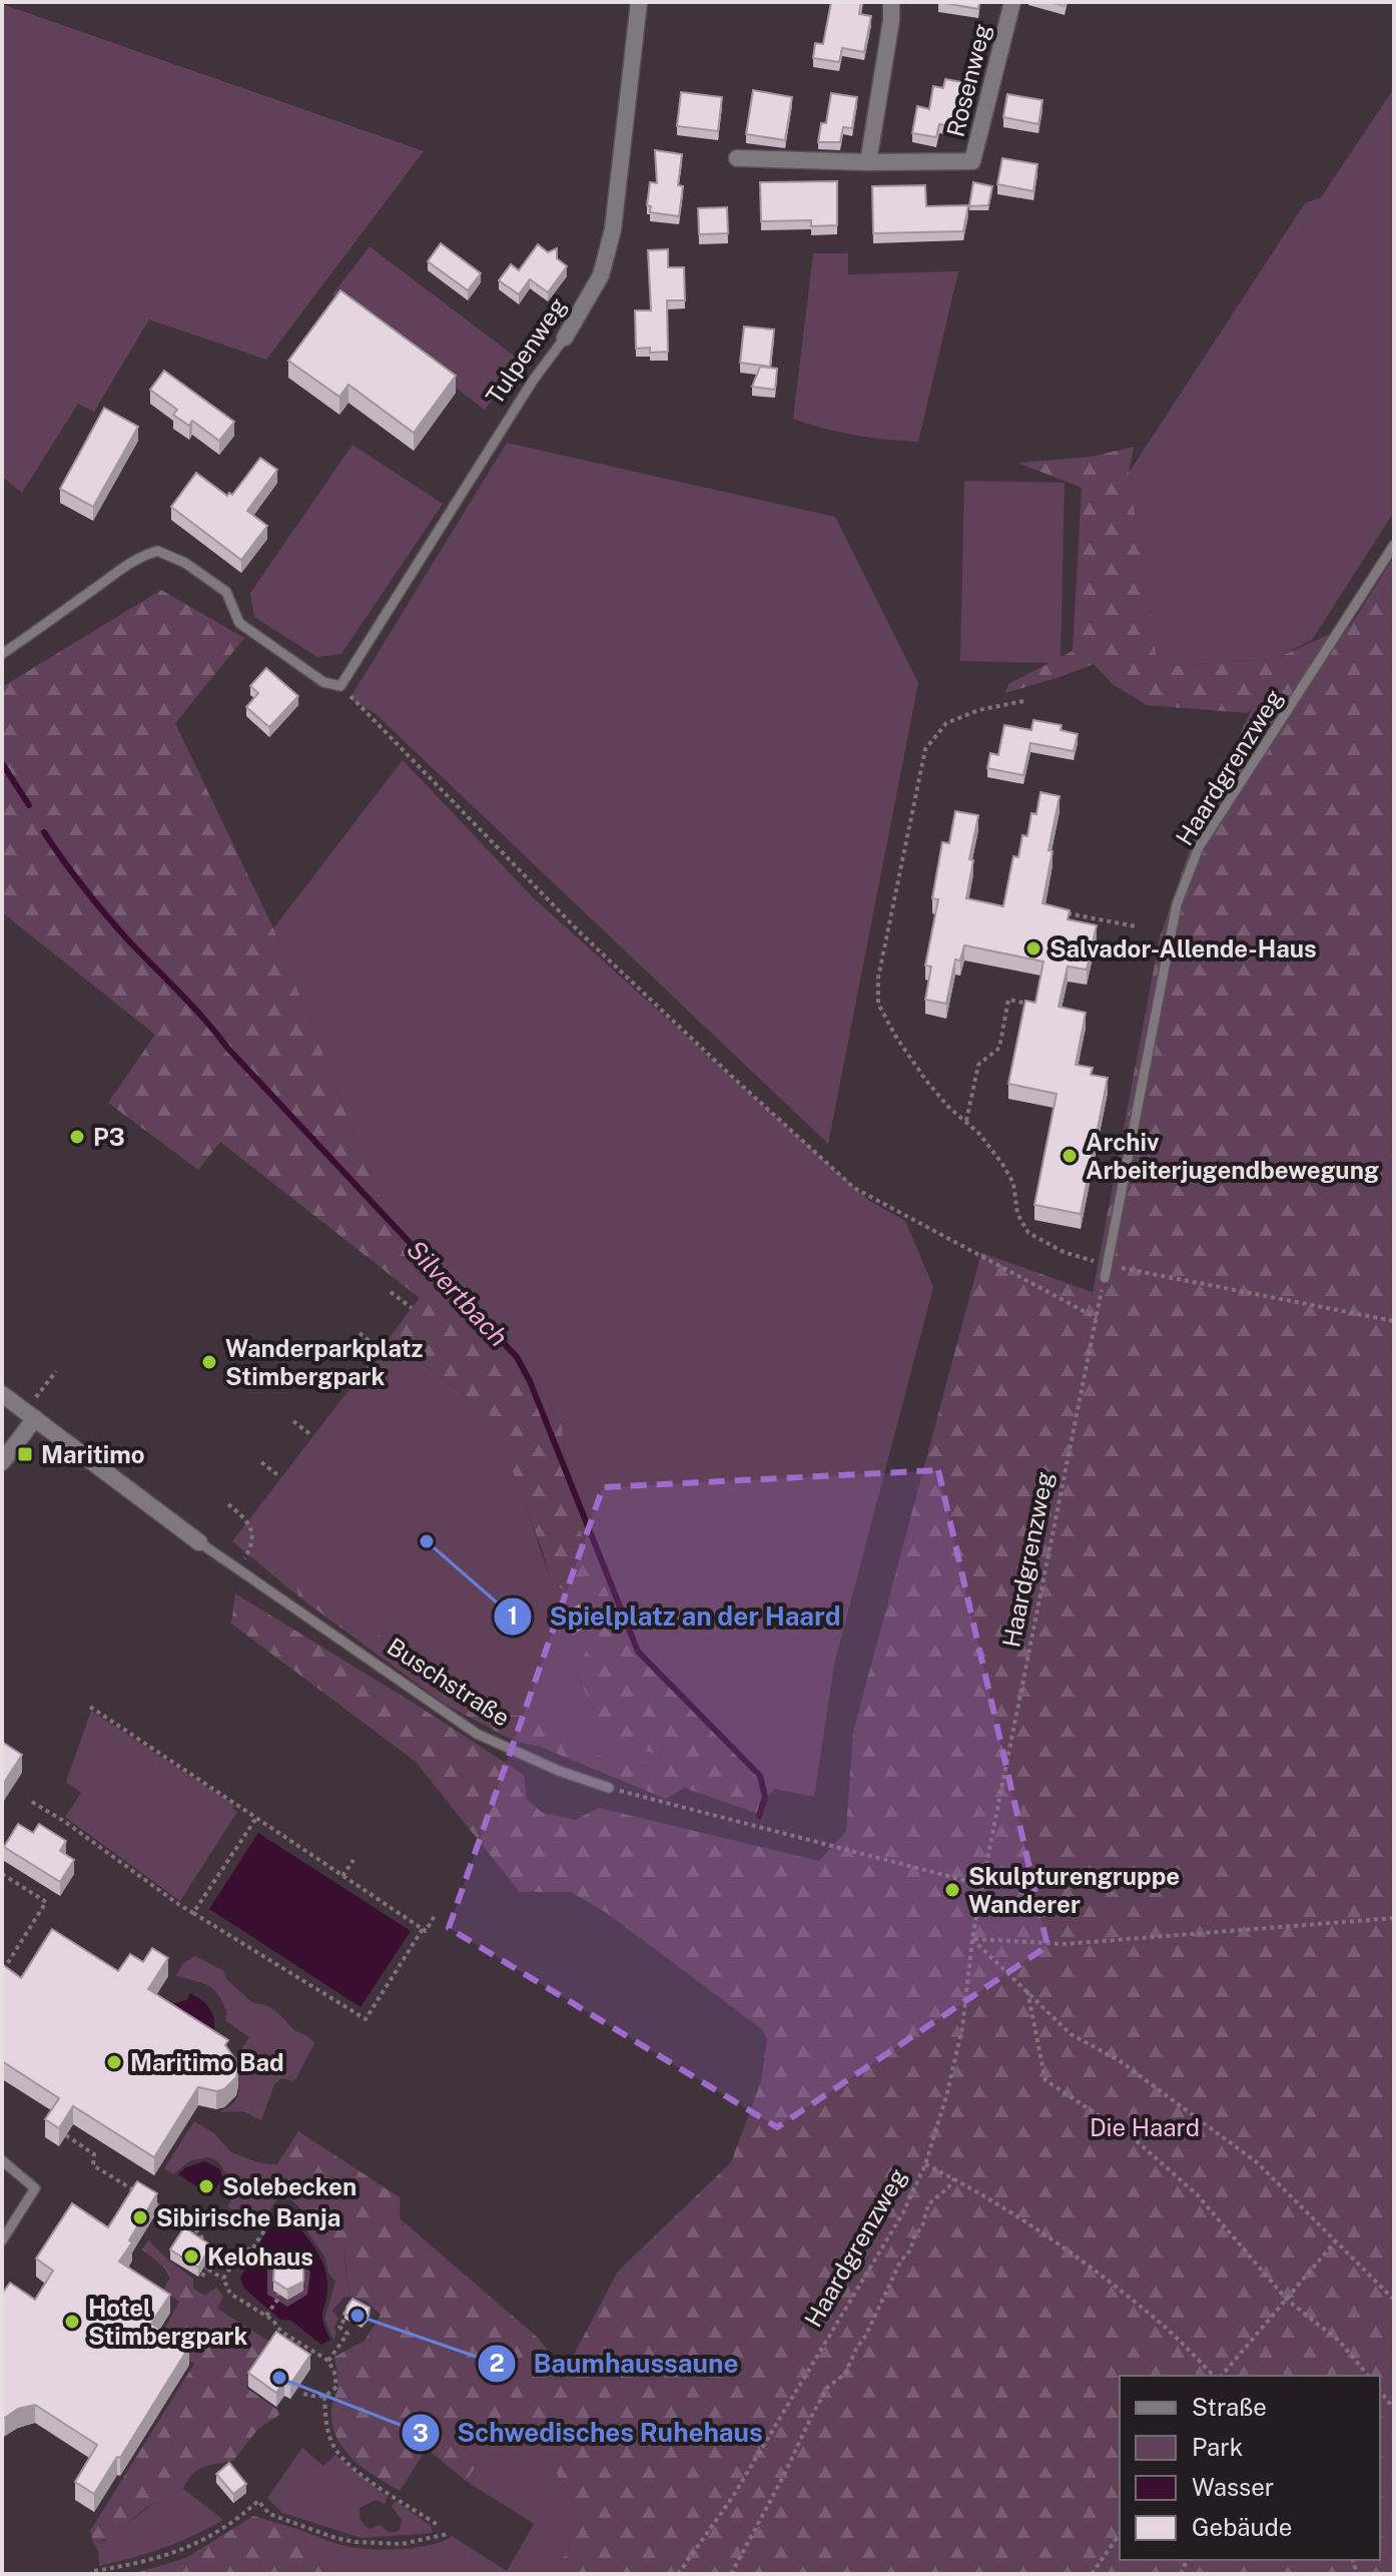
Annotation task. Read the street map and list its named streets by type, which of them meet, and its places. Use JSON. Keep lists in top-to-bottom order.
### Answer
{
  "streets": {
    "street": ["Rosenweg", "Tulpenweg", "Buschstraße"],
    "lane": ["Haardgrenzweg"]
  },
  "water": ["Silvertbach"],
  "parks": ["Die Haard"],
  "places": {
    "other": [
      "Salvador-Allende-Haus",
      "P3",
      "Archiv Arbeiterjugendbewegung",
      "Wanderparkplatz Stimbergpark",
      "Spielplatz an der Haard",
      "Skulpturengruppe Wanderer",
      "Maritimo Bad",
      "Solebecken",
      "Sibirische Banja",
      "Kelohaus",
      "Baumhaussaune",
      "Hotel Stimbergpark",
      "Schwedisches Ruhehaus"
    ],
    "transit": ["Maritimo"]
  },
  "legend": [
    "Straße",
    "Park",
    "Wasser",
    "Gebäude"
  ]
}
